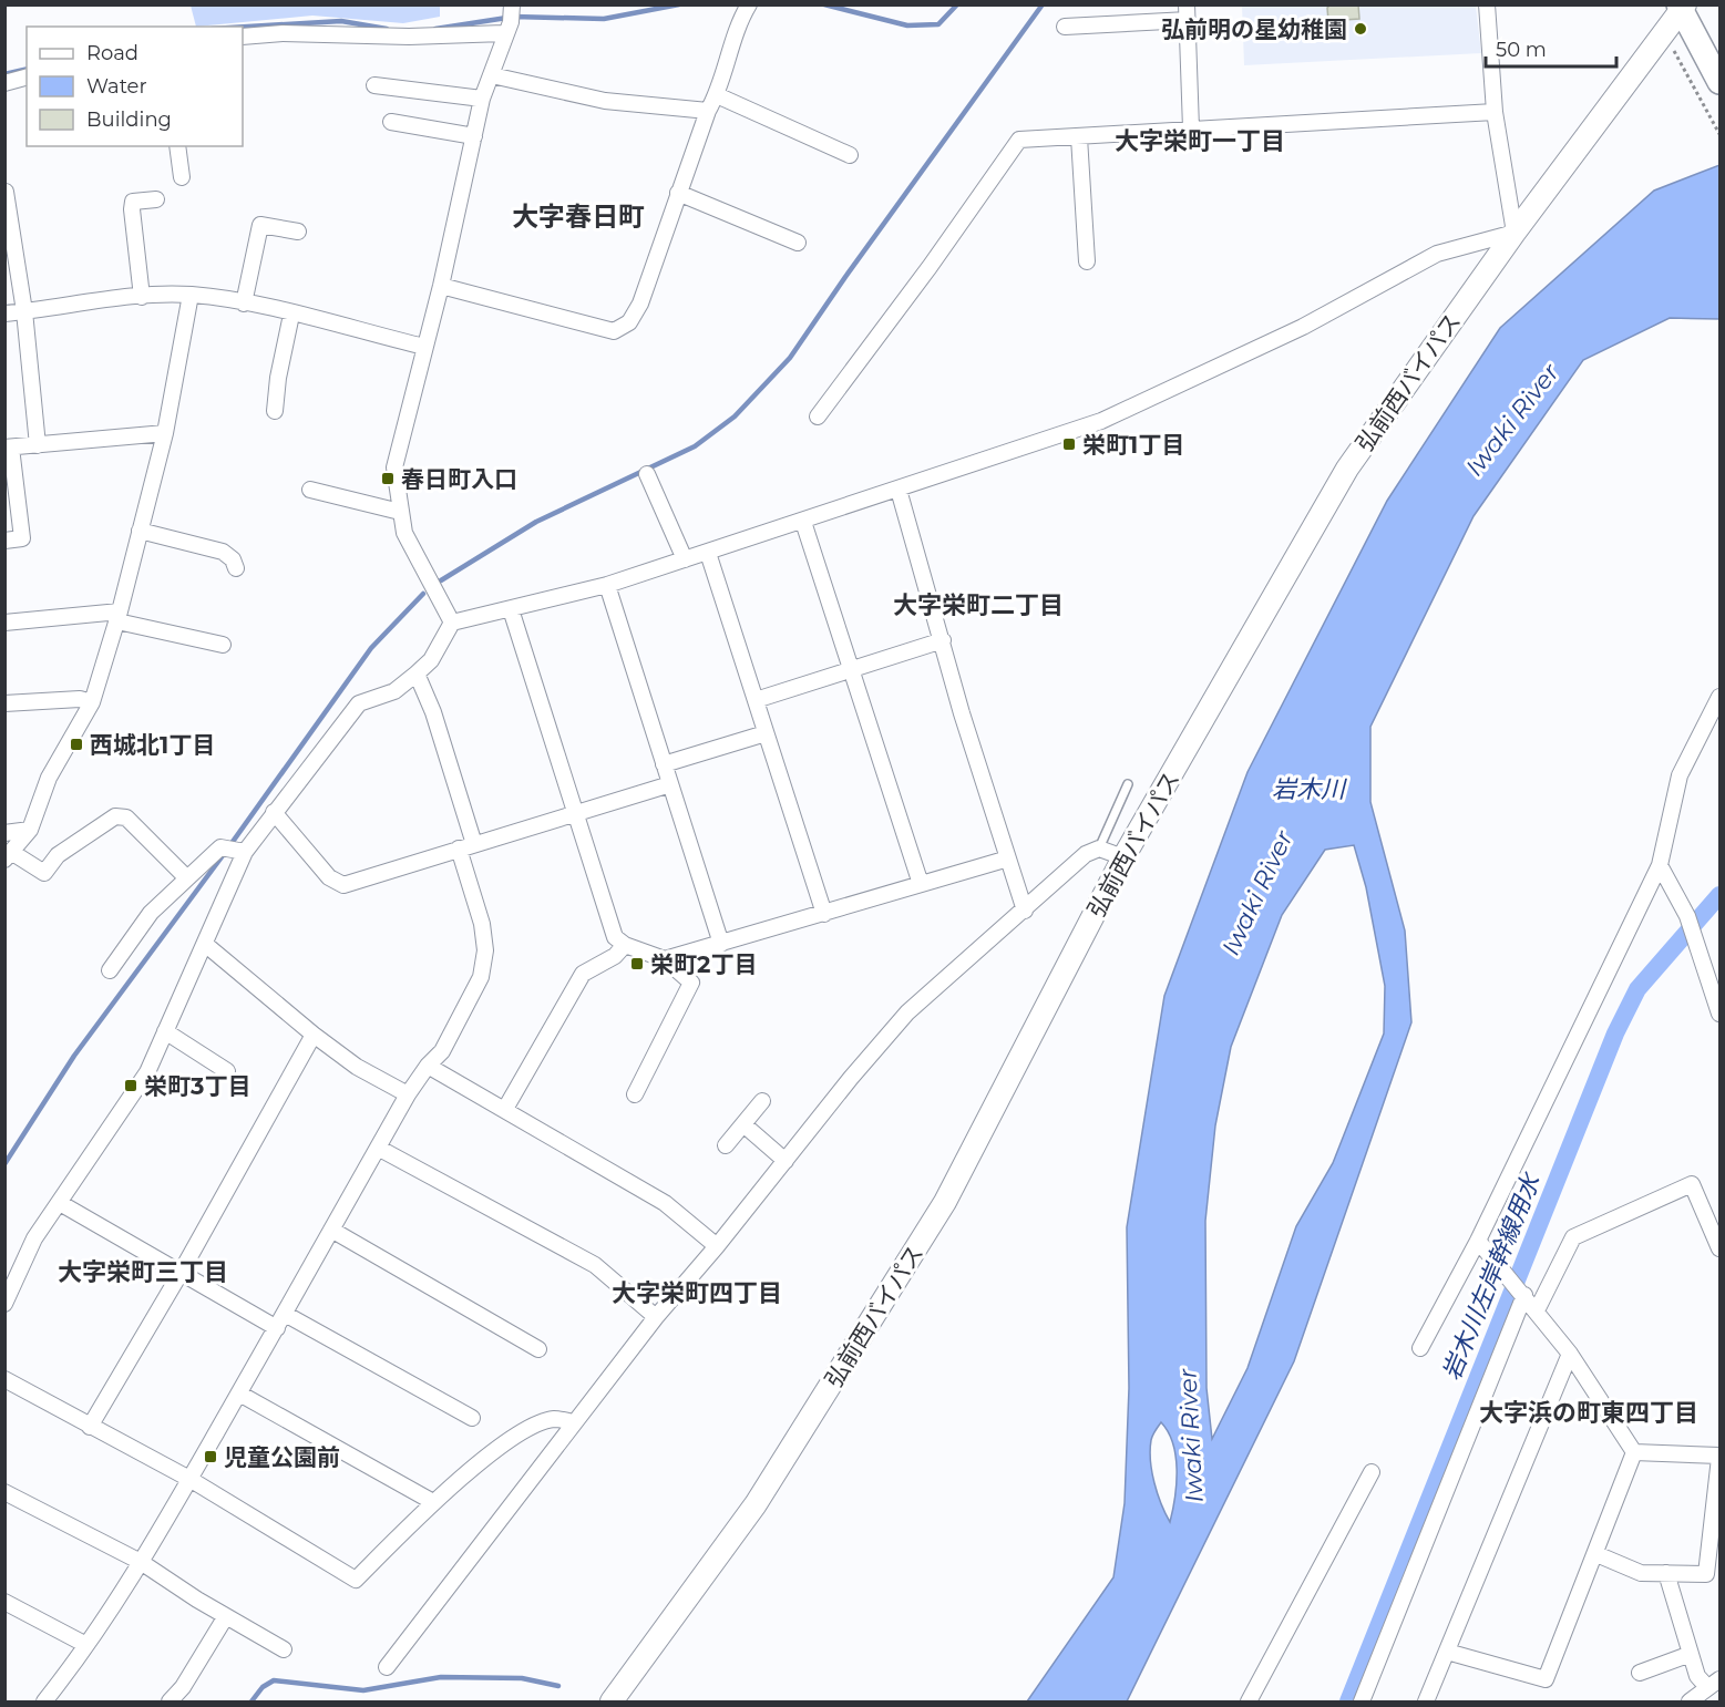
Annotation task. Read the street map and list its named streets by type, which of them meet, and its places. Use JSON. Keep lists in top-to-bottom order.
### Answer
{
  "streets": {
    "street": ["弘前西バイパス"]
  },
  "districts": [
    "大字栄町一丁目",
    "大字春日町",
    "大字栄町二丁目",
    "大字栄町三丁目",
    "大字栄町四丁目",
    "大字浜の町東四丁目"
  ],
  "water": ["Iwaki River", "岩木川", "岩木川左岸幹線用水"],
  "places": {
    "other": ["弘前明の星幼稚園"],
    "transit": [
      "栄町1丁目",
      "春日町入口",
      "西城北1丁目",
      "栄町2丁目",
      "栄町3丁目",
      "児童公園前"
    ]
  },
  "legend": ["Road", "Water", "Building"],
  "scale_bar": "50 m"
}
